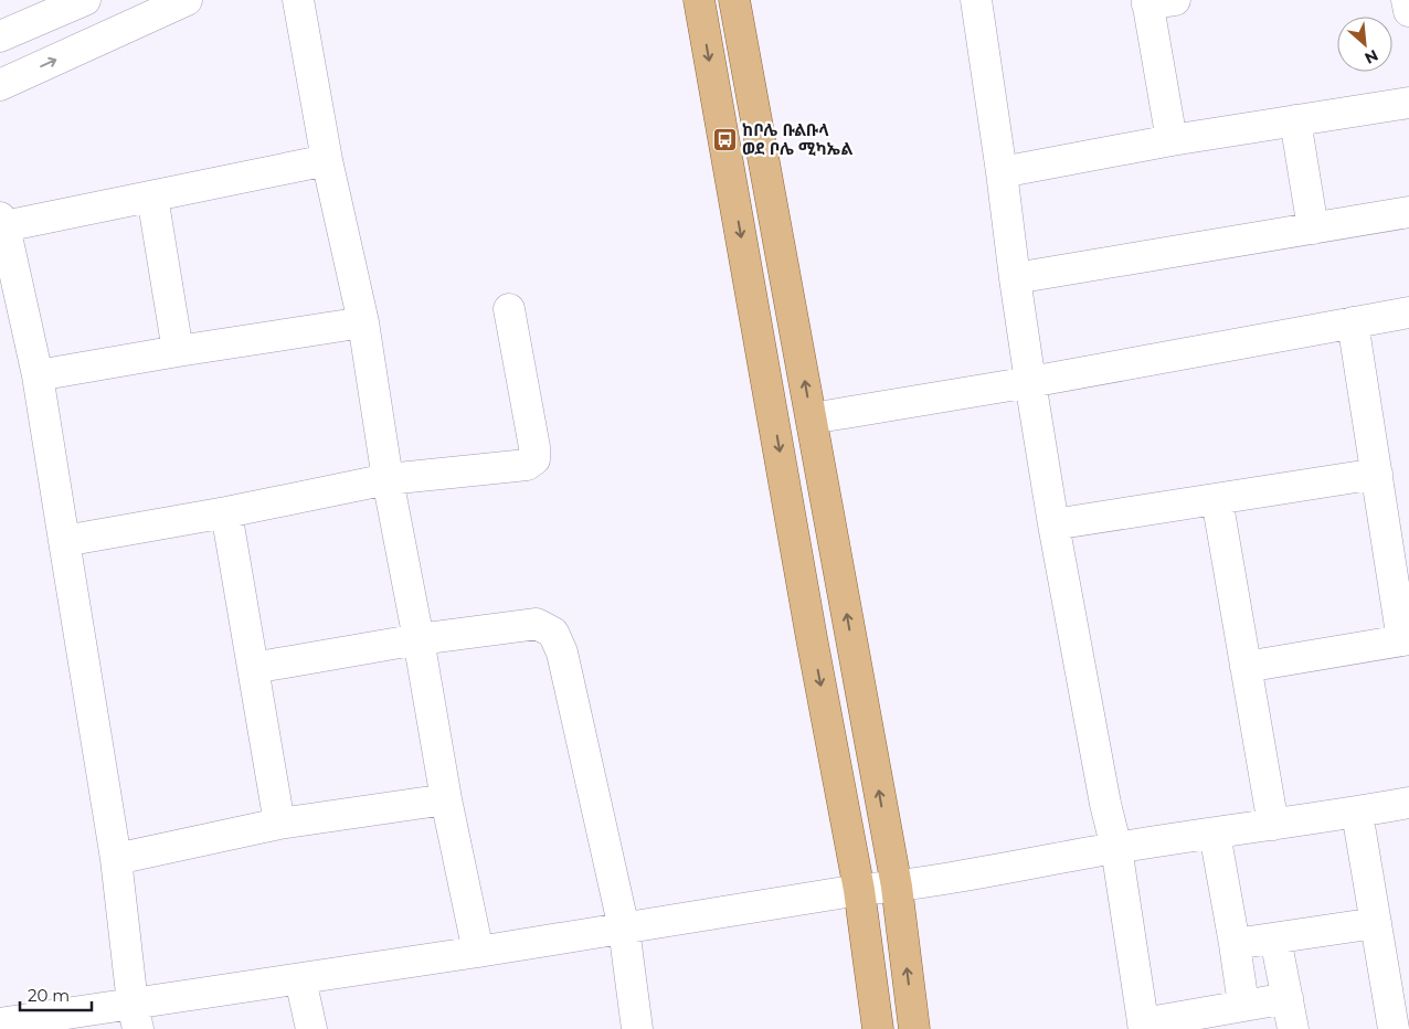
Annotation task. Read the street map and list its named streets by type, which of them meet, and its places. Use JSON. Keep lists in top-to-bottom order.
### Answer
{
  "places": {
    "bus stop": ["ከቦሌ ቡልቡላ ወደ ቦሌ ሚካኤል"]
  },
  "scale_bar": "20 m",
  "north": "bottom right"
}
